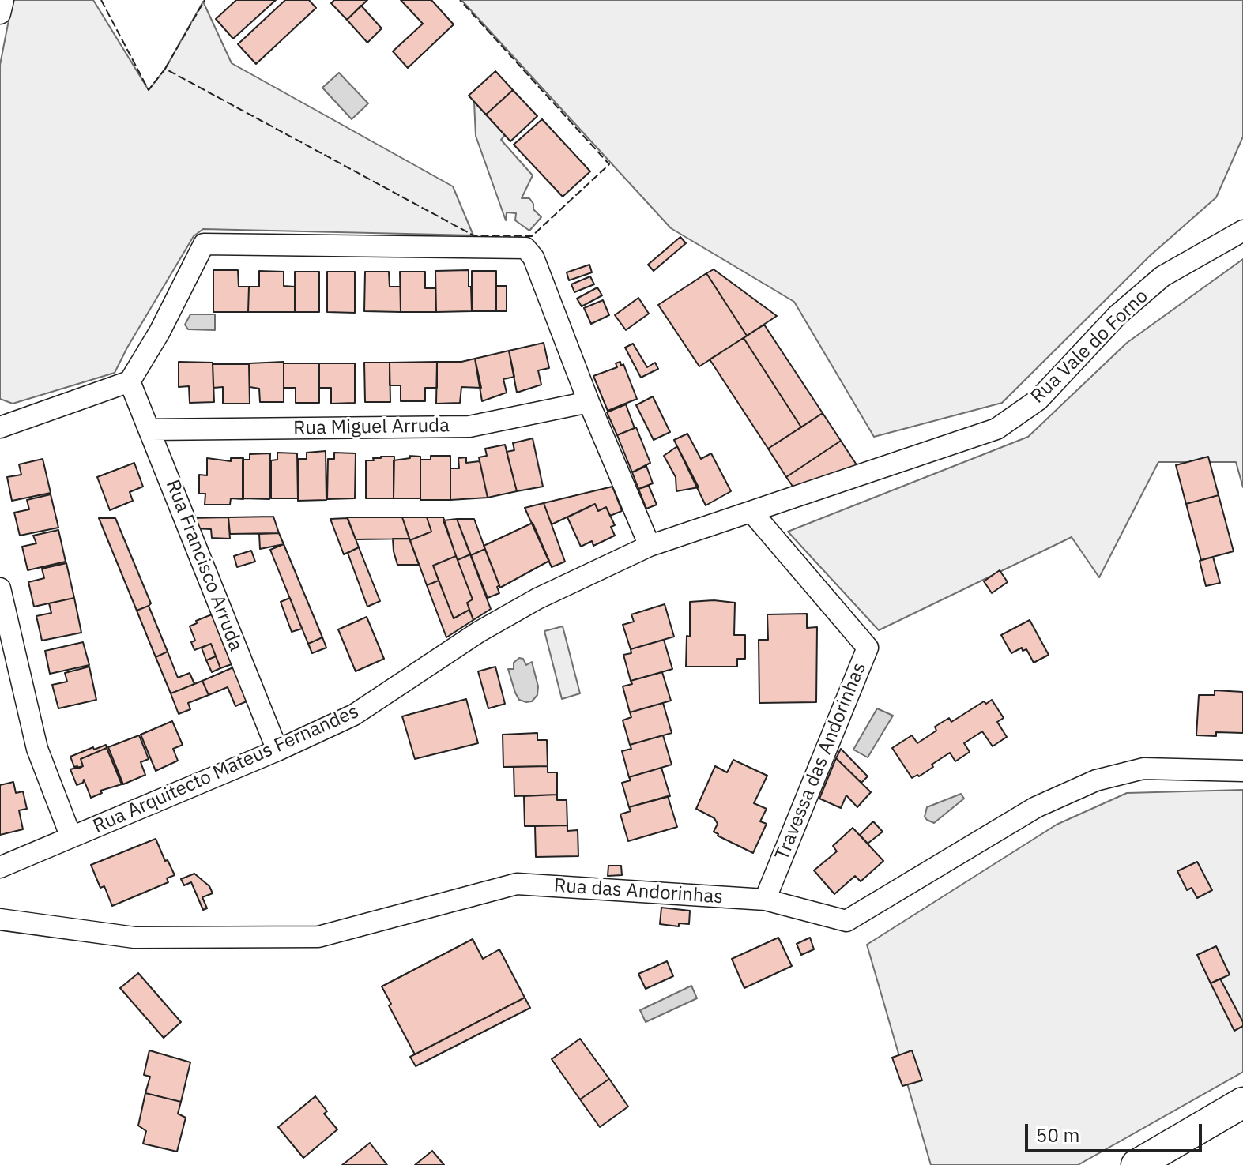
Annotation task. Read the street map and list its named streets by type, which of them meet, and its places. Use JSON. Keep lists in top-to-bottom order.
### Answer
{
  "streets": {
    "street": [
      "Rua Vale do Forno",
      "Rua Miguel Arruda",
      "Rua Francisco Arruda",
      "Travessa das Andorinhas",
      "Rua Arquitecto Mateus Fernandes",
      "Rua das Andorinhas"
    ]
  },
  "crossings": [
    ["Rua Vale do Forno", "Travessa das Andorinhas"],
    ["Rua Vale do Forno", "Rua Arquitecto Mateus Fernandes"],
    ["Rua Miguel Arruda", "Rua Francisco Arruda"],
    ["Rua Francisco Arruda", "Rua Arquitecto Mateus Fernandes"],
    ["Travessa das Andorinhas", "Rua Arquitecto Mateus Fernandes"],
    ["Travessa das Andorinhas", "Rua das Andorinhas"]
  ],
  "scale_bar": "50 m"
}
